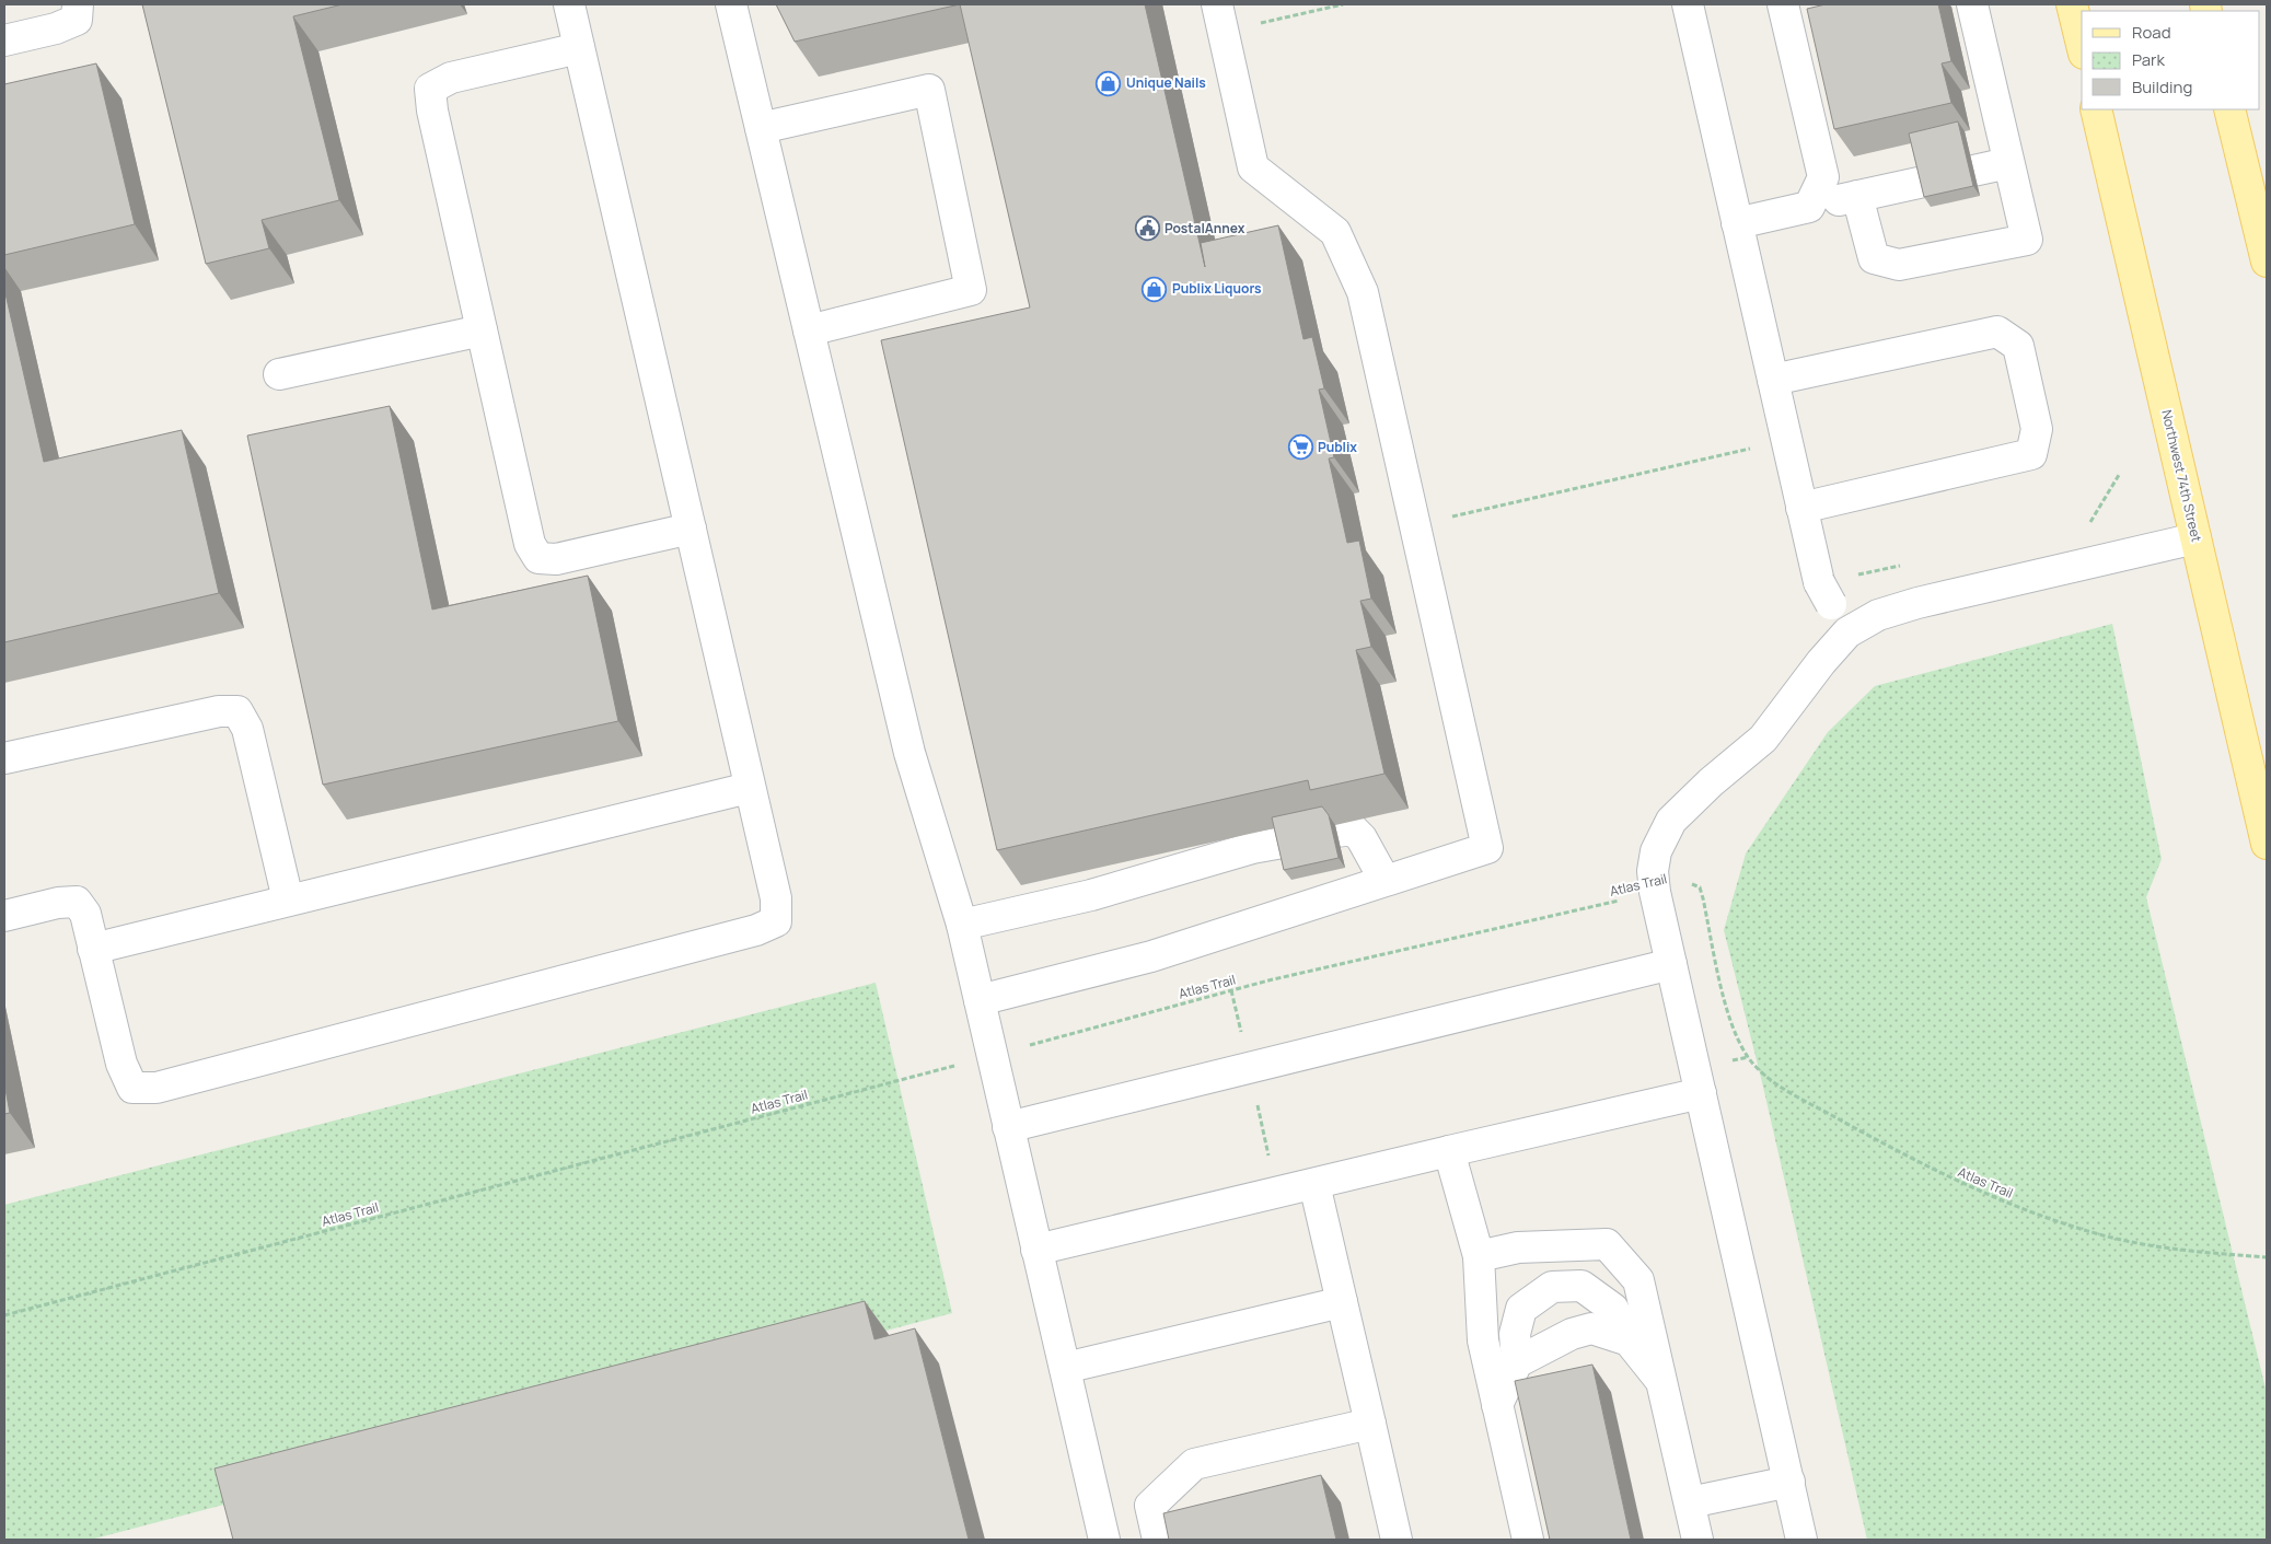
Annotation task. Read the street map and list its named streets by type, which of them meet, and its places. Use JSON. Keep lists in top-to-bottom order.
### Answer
{
  "streets": {
    "main road": ["Northwest 74th Street"],
    "path": ["Atlas Trail"]
  },
  "places": {
    "shop": ["Unique Nails", "Publix Liquors"],
    "public building": ["PostalAnnex"],
    "supermarket": ["Publix"]
  },
  "legend": ["Road", "Park", "Building"]
}
